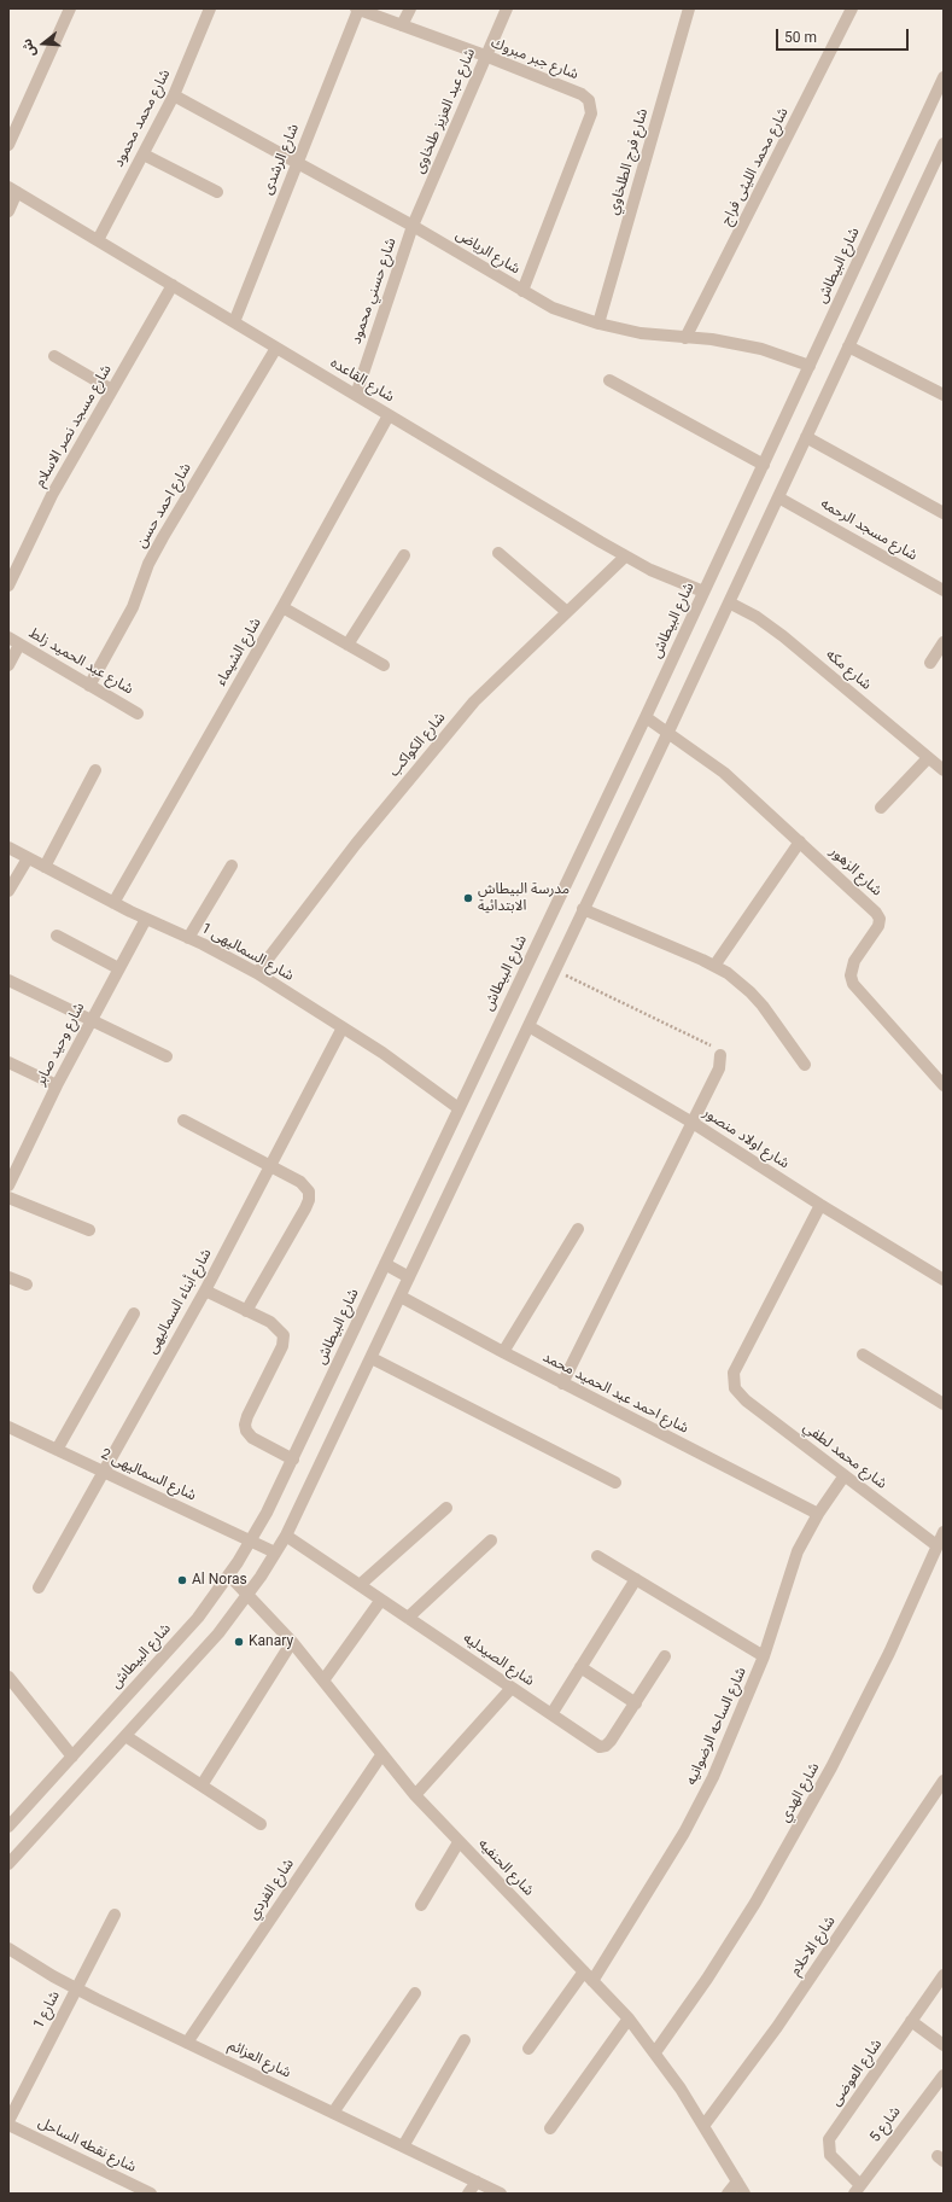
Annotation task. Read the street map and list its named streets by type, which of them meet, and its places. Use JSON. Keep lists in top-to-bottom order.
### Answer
{
  "streets": {
    "street": [
      "شارع جبر مبروك",
      "شارع عبد العزيز طلخاوى",
      "شارع محمد محمود",
      "شارع الرشدى",
      "شارع فرج الطلخاوي",
      "شارع محمد الليثى فراج",
      "شارع الرياض",
      "شارع البيطاش",
      "شارع حسني محمود",
      "شارع القاعده",
      "شارع مسجد نصر الاسلام",
      "شارع احمد حسن",
      "شارع مسجد الرحمه",
      "شارع الشيماء",
      "شارع عبد الحميد زلط",
      "شارع مكه",
      "شارع الكواكب",
      "شارع الزهور",
      "شارع السماليهى 1",
      "شارع وحيد صابر",
      "شارع اولاد منصور",
      "شارع أبناء السماليهى",
      "شارع احمد عبد الحميد محمد",
      "شارع محمد لطفي",
      "شارع السماليهى 2",
      "شارع الصيدليه",
      "شارع الساحه الرضوانيه",
      "شارع الهدي",
      "شارع الحنفيه",
      "شارع الفردي",
      "شارع الاحلام",
      "شارع 1",
      "شارع العزائم",
      "شارع العوضى",
      "شارع 5",
      "شارع نقطه الساحل"
    ]
  },
  "crossings": [
    ["شارع جبر مبروك", "شارع عبد العزيز طلخاوى"],
    ["شارع جبر مبروك", "شارع الرشدى"],
    ["شارع جبر مبروك", "شارع الرياض"],
    ["شارع عبد العزيز طلخاوى", "شارع الرياض"],
    ["شارع عبد العزيز طلخاوى", "شارع حسني محمود"],
    ["شارع محمد محمود", "شارع الرياض"],
    ["شارع محمد محمود", "شارع القاعده"],
    ["شارع الرشدى", "شارع الرياض"],
    ["شارع الرشدى", "شارع القاعده"],
    ["شارع فرج الطلخاوي", "شارع الرياض"],
    ["شارع محمد الليثى فراج", "شارع الرياض"],
    ["شارع الرياض", "شارع البيطاش"],
    ["شارع الرياض", "شارع حسني محمود"],
    ["شارع البيطاش", "شارع القاعده"],
    ["شارع البيطاش", "شارع الزهور"],
    ["شارع البيطاش", "شارع السماليهى 1"],
    ["شارع البيطاش", "شارع السماليهى 2"],
    ["شارع البيطاش", "شارع الحنفيه"],
    ["شارع حسني محمود", "شارع القاعده"],
    ["شارع القاعده", "شارع مسجد نصر الاسلام"],
    ["شارع القاعده", "شارع احمد حسن"],
    ["شارع القاعده", "شارع الشيماء"],
    ["شارع القاعده", "شارع الكواكب"],
    ["شارع احمد حسن", "شارع عبد الحميد زلط"],
    ["شارع الشيماء", "شارع السماليهى 1"],
    ["شارع الكواكب", "شارع السماليهى 1"],
    ["شارع السماليهى 1", "شارع وحيد صابر"],
    ["شارع السماليهى 1", "شارع أبناء السماليهى"],
    ["شارع اولاد منصور", "شارع محمد لطفي"],
    ["شارع أبناء السماليهى", "شارع السماليهى 2"],
    ["شارع احمد عبد الحميد محمد", "شارع الساحه الرضوانيه"],
    ["شارع محمد لطفي", "شارع الساحه الرضوانيه"],
    ["شارع محمد لطفي", "شارع الهدي"],
    ["شارع الساحه الرضوانيه", "شارع الحنفيه"],
    ["شارع الهدي", "شارع الحنفيه"],
    ["شارع الحنفيه", "شارع الفردي"],
    ["شارع الحنفيه", "شارع الاحلام"],
    ["شارع الفردي", "شارع العزائم"],
    ["شارع 1", "شارع العزائم"],
    ["شارع العوضى", "شارع 5"]
  ],
  "places": ["مدرسة البيطاش الابتدائية", "Al Noras", "Kanary"],
  "scale_bar": "50 m",
  "north": "left"
}
